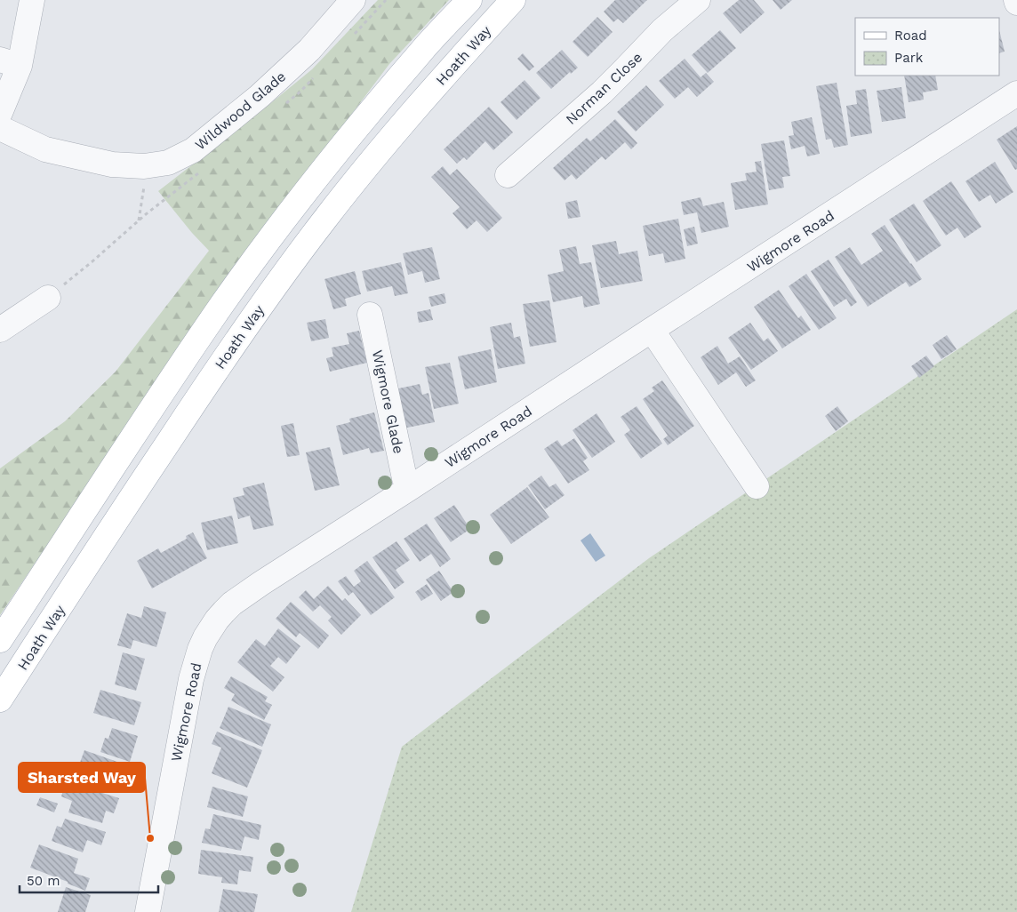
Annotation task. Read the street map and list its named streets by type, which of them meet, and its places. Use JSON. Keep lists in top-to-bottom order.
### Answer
{
  "streets": {
    "main road": ["Hoath Way"],
    "street": [
      "Norman Close",
      "Wildwood Glade",
      "Wigmore Road",
      "Wigmore Glade"
    ]
  },
  "crossings": [
    ["Wigmore Road", "Wigmore Glade"]
  ],
  "places": ["Sharsted Way"],
  "legend": ["Road", "Park"],
  "scale_bar": "50 m"
}
